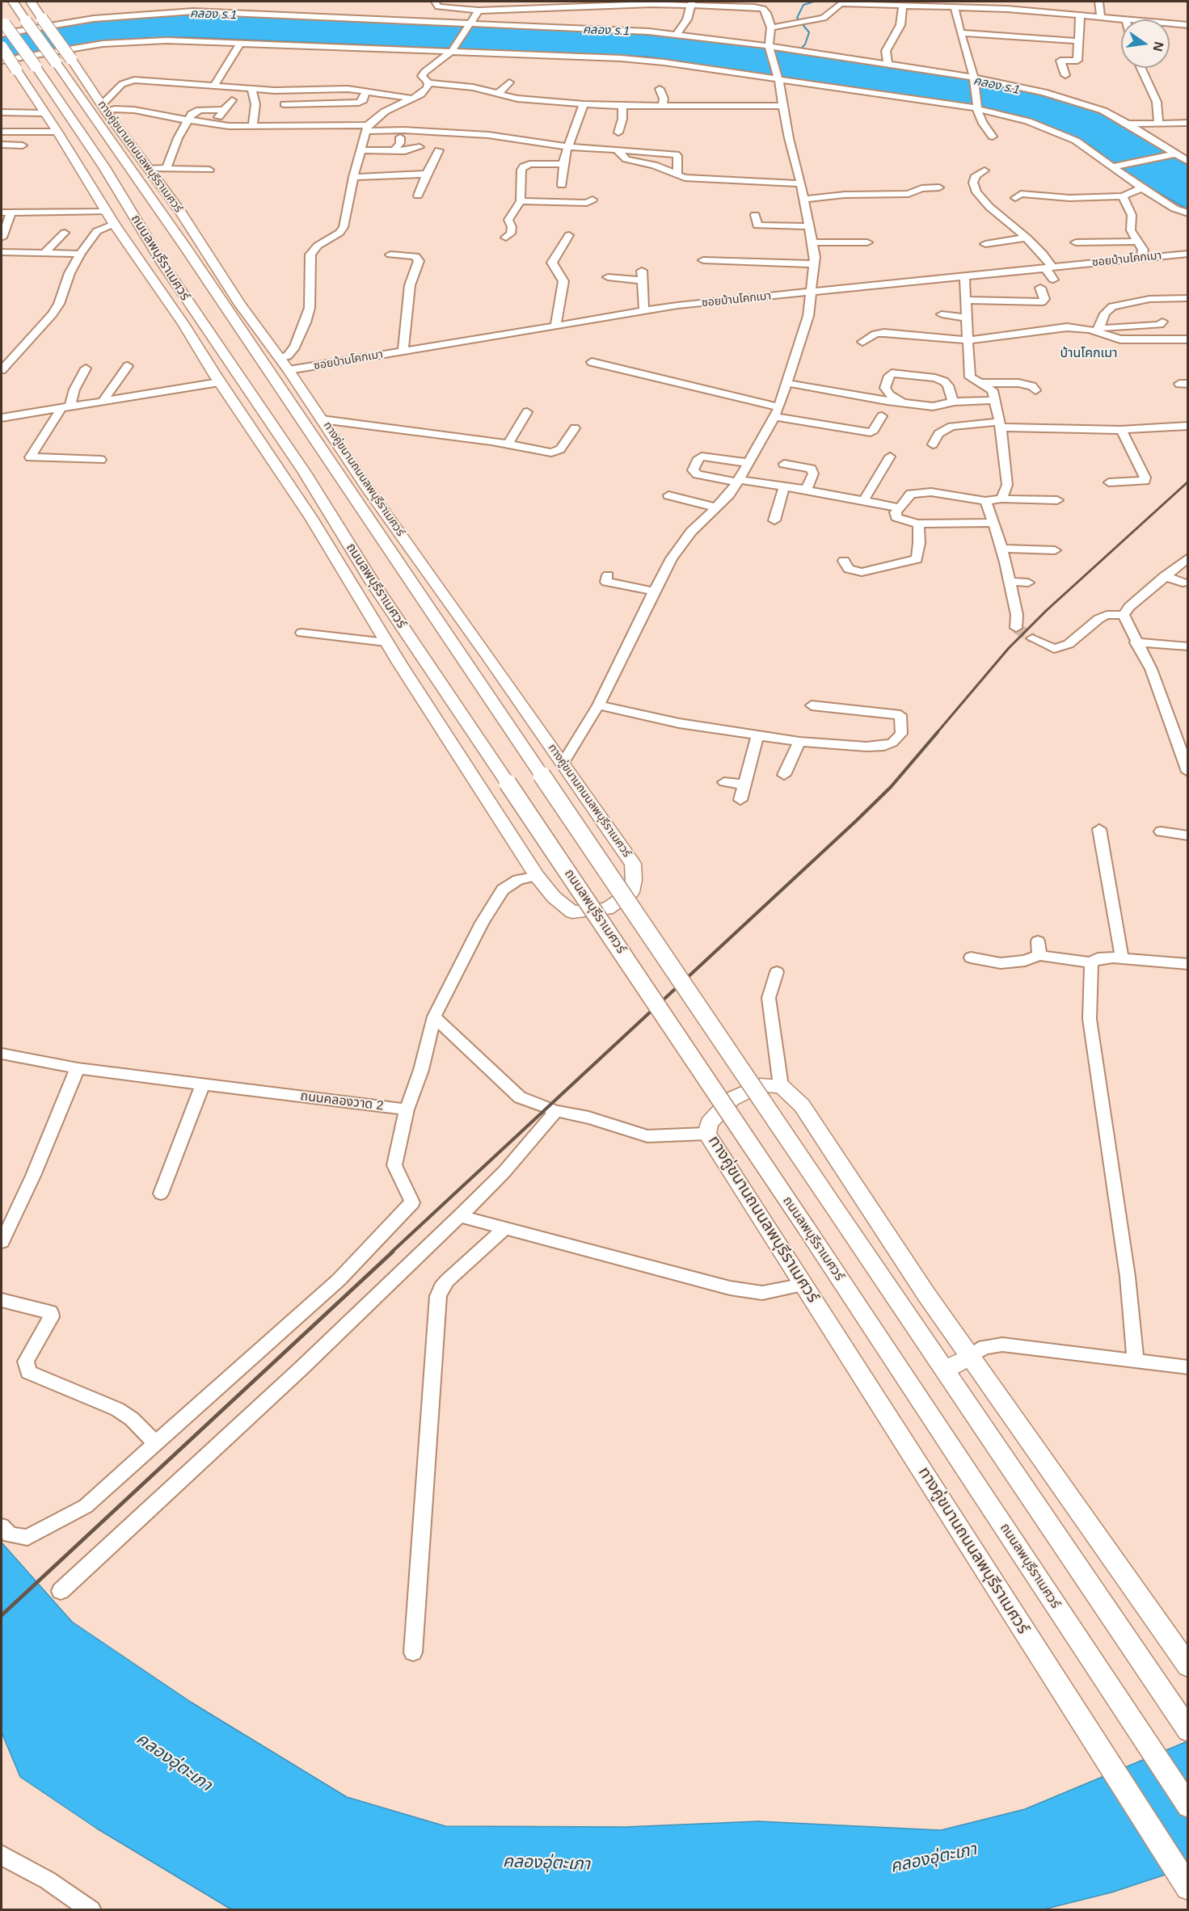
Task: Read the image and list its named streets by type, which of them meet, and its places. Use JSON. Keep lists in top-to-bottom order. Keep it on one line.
{"streets":{"main road":["ทางคู่ขนานถนนลพบุรีราเมศวร์","ถนนลพบุรีราเมศวร์"],"street":["ซอยบ้านโคกเมา","ถนนคลองวาด 2"]},"crossings":[["ทางคู่ขนานถนนลพบุรีราเมศวร์","ซอยบ้านโคกเมา"]],"districts":["บ้านโคกเมา"],"water":["คลอง ร.1","คลองอุ่ตะเภา"],"north":"right"}
